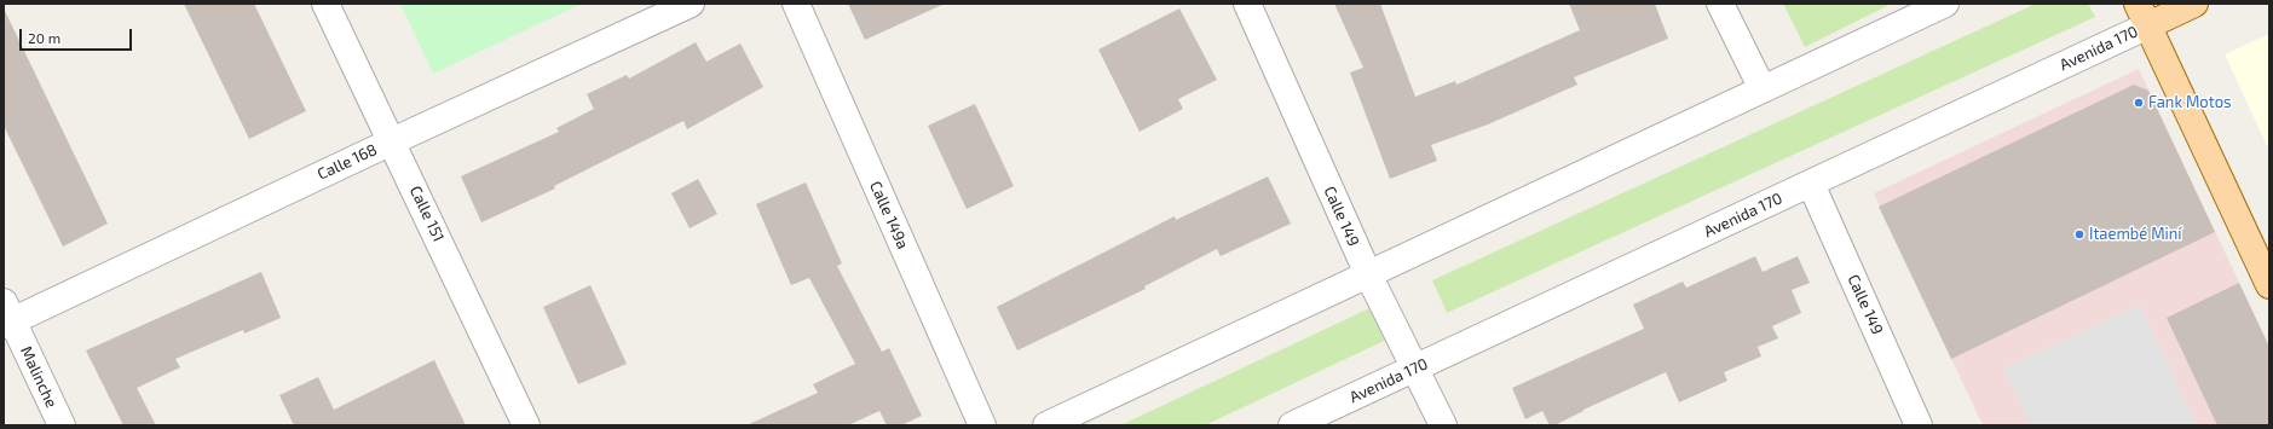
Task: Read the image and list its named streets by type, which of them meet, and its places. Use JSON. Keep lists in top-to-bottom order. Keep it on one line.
{"streets":{"main road":["Avenida 170"],"street":["Calle 168","Calle 151","Calle 149a","Calle 149","Malinche"]},"crossings":[["Avenida 170","Calle 149"],["Calle 168","Calle 151"],["Calle 168","Malinche"]],"places":["Fank Motos","Itaembé Miní"],"scale_bar":"20 m"}
